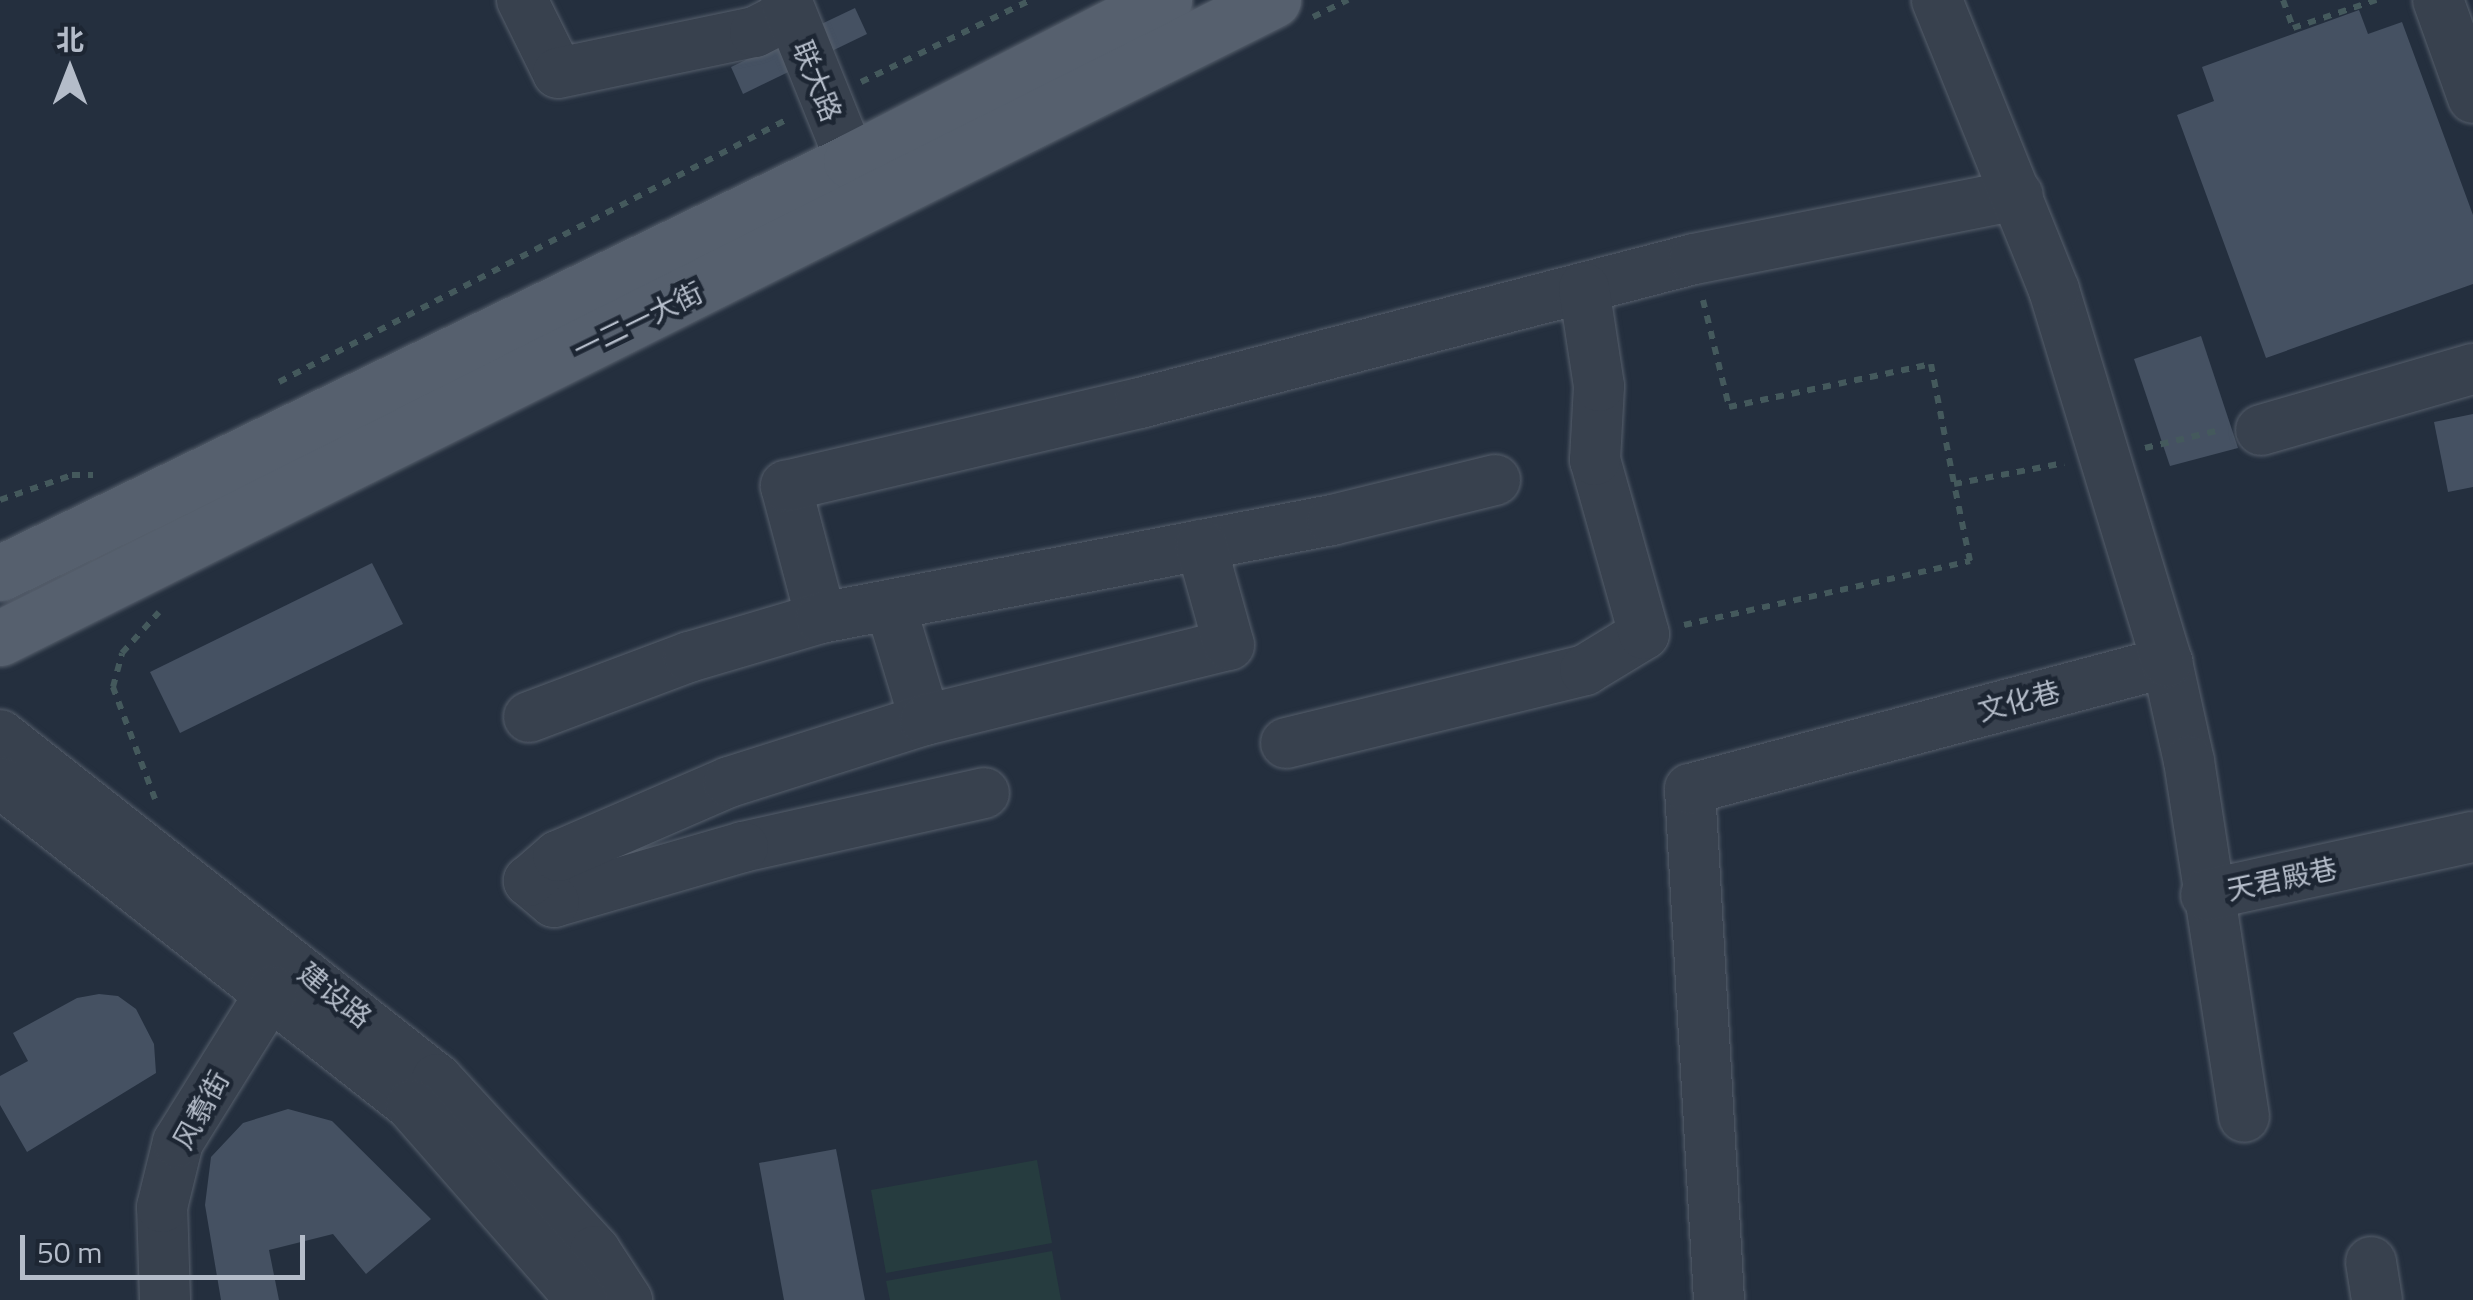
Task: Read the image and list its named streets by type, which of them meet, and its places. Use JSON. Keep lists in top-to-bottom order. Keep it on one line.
{"streets":{"main road":["一二一大街"],"street":["联大路","文化巷","天君殿巷","建设路","风翥街"]},"crossings":[["联大路","一二一大街"],["文化巷","天君殿巷"],["建设路","风翥街"]],"scale_bar":"50 m","north":"top"}
